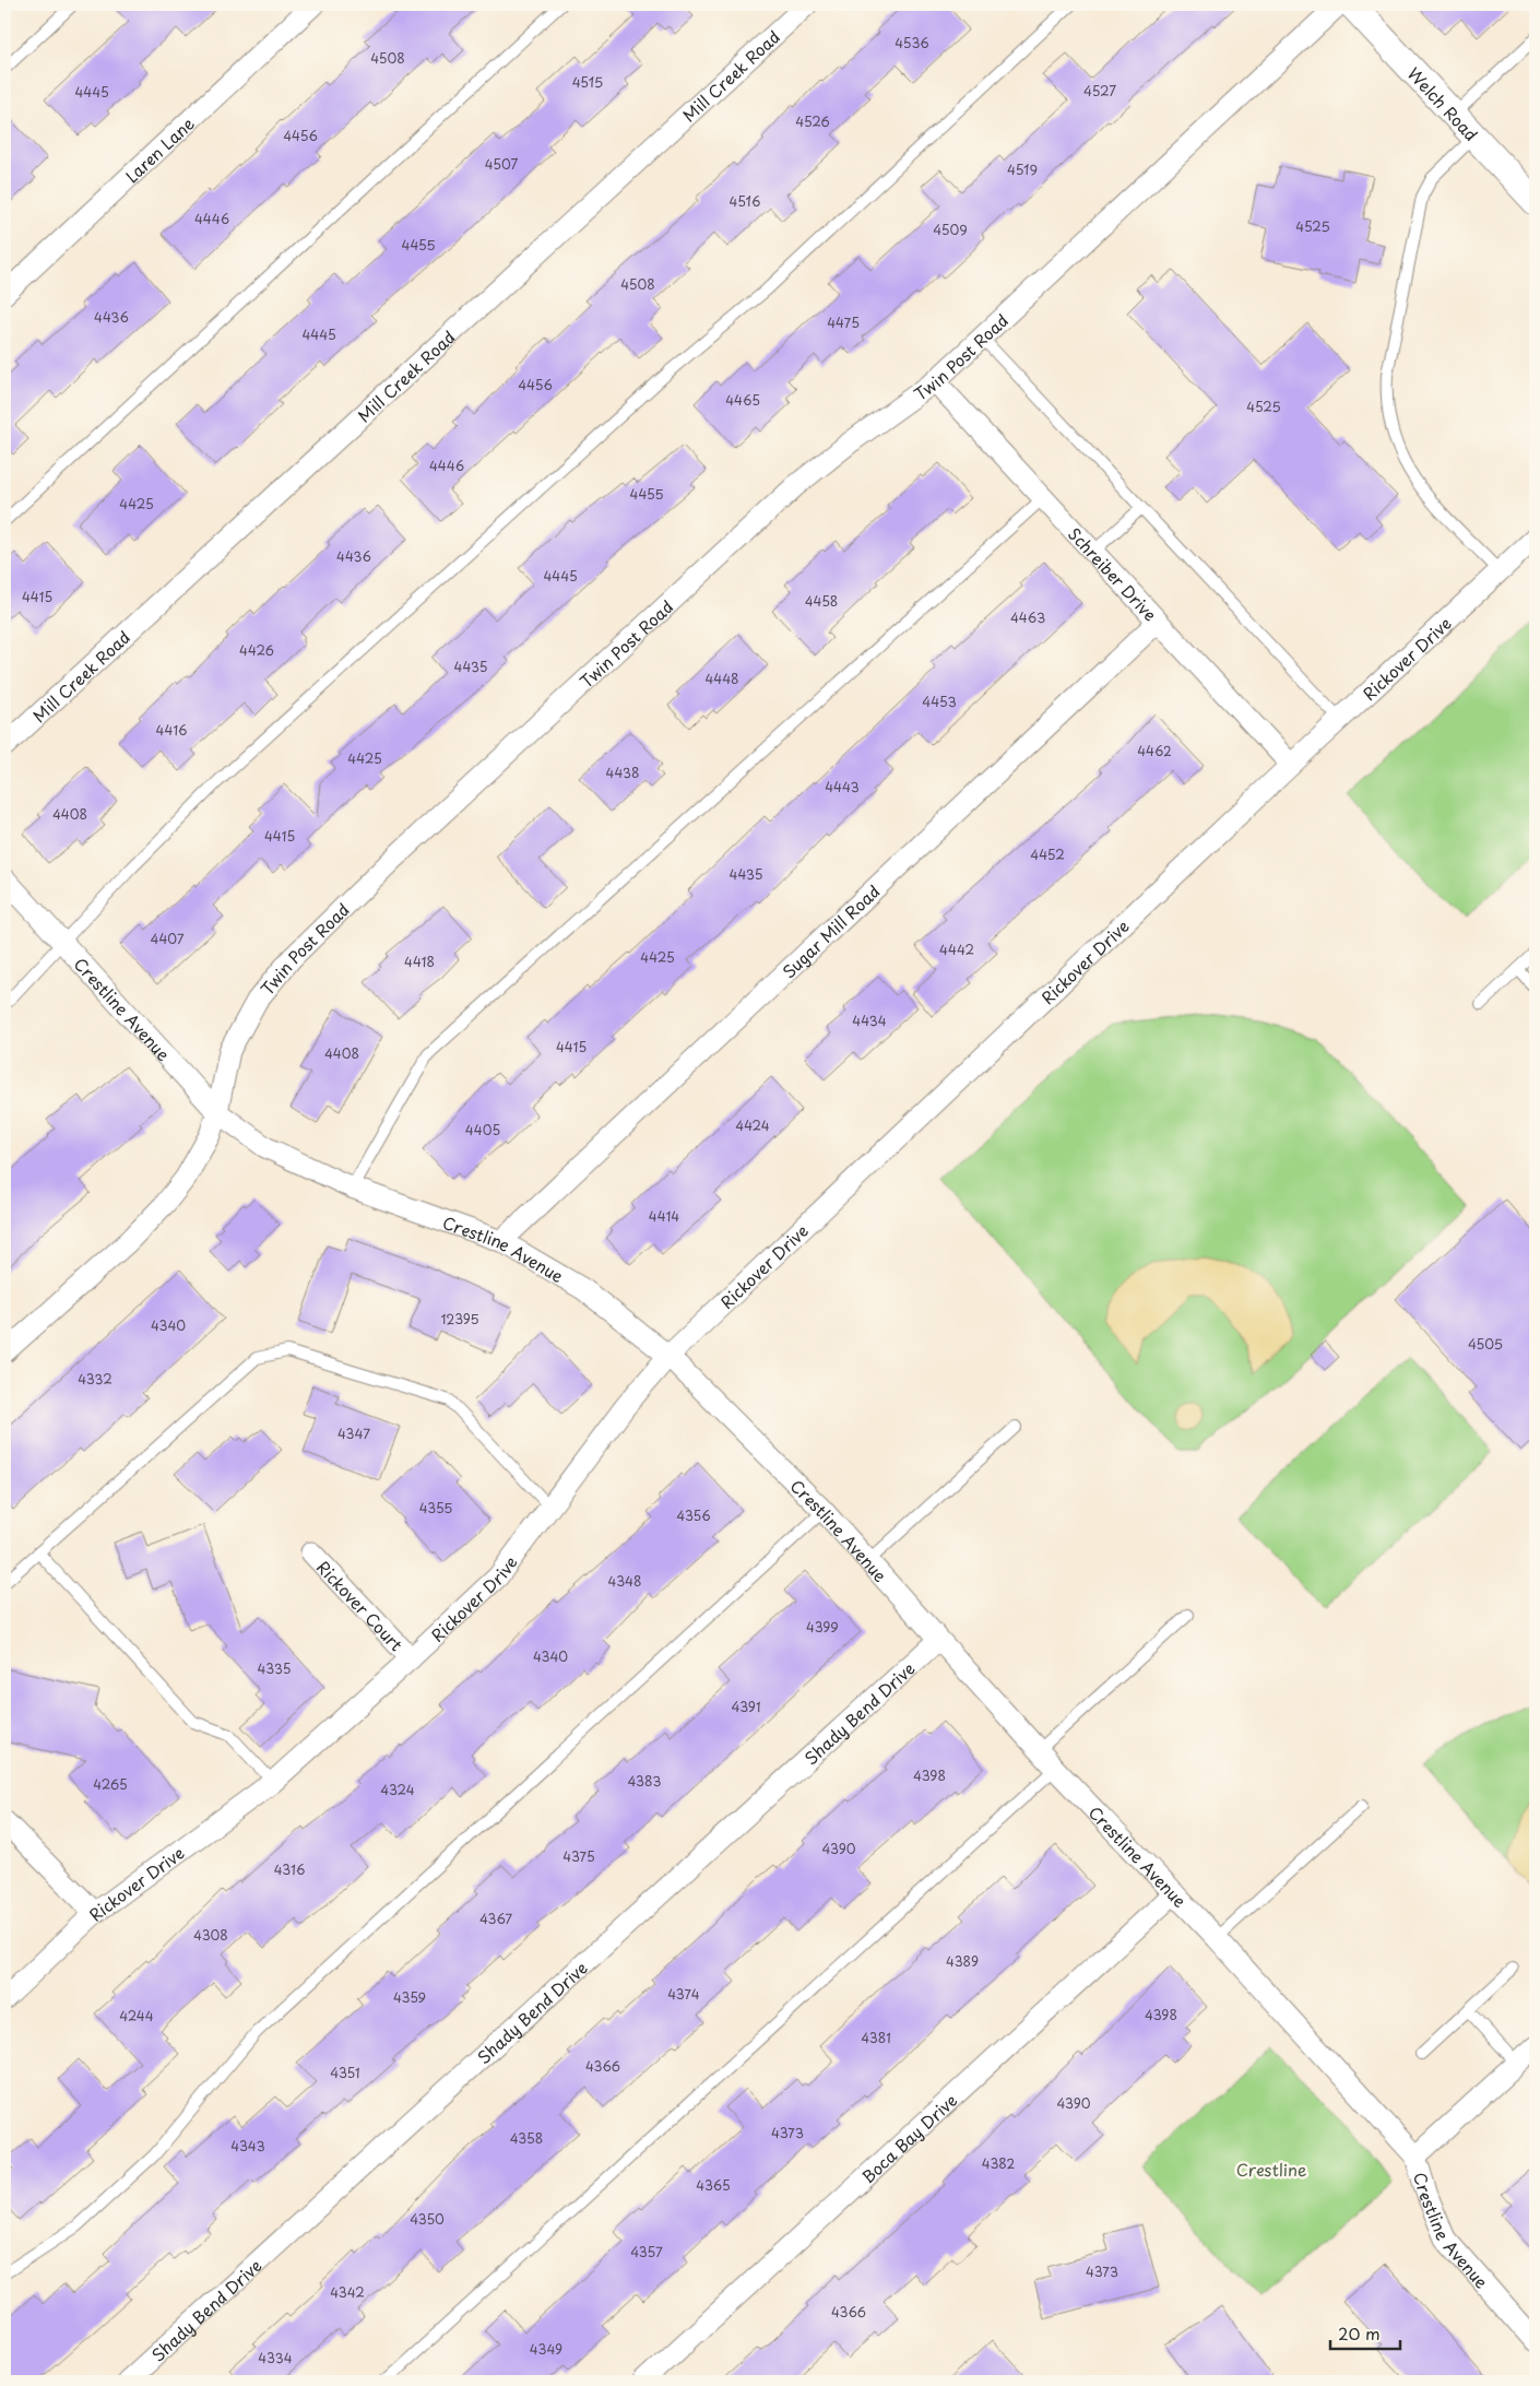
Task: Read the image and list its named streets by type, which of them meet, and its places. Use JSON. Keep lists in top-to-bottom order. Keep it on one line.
{"streets":{"street":["Mill Creek Road","Welch Road","Laren Lane","Twin Post Road","Schreiber Drive","Rickover Drive","Sugar Mill Road","Crestline Avenue","Rickover Court","Shady Bend Drive","Boca Bay Drive"]},"crossings":[["Twin Post Road","Schreiber Drive"],["Twin Post Road","Crestline Avenue"],["Schreiber Drive","Rickover Drive"],["Schreiber Drive","Sugar Mill Road"],["Rickover Drive","Crestline Avenue"],["Rickover Drive","Rickover Court"],["Sugar Mill Road","Crestline Avenue"],["Crestline Avenue","Shady Bend Drive"],["Crestline Avenue","Boca Bay Drive"]],"parks":["Crestline"],"house_numbers":["4536","4508","4515","4527","4445","4526","4456","4507","4519","4516","4446","4525","4509","4455","4508","4436","4475","4445","4456","4465","4525","4446","4455","4425","4436","4445","4415","4458","4463","4426","4435","4448","4453","4416","4462","4425","4438","4443","4408","4415","4452","4435","4407","4442","4425","4418","4434","4415","4408","4424","4405","4414","12395","4340","4505","4332","4347","4355","4356","4348","4399","4340","4335","4391","4398","4383","4265","4324","4390","4375","4316","4367","4308","4389","4374","4359","4398","4244","4381","4366","4351","4390","4373","4358","4343","4382","4365","4350","4357","4373","4342","4366","4349","4334"],"scale_bar":"20 m"}
